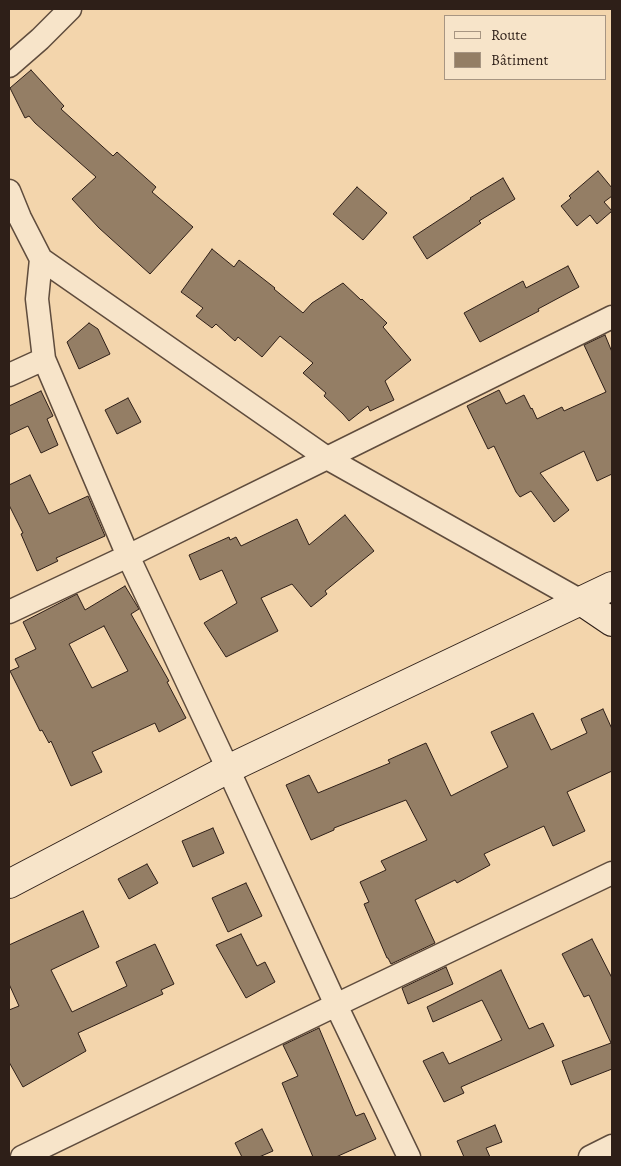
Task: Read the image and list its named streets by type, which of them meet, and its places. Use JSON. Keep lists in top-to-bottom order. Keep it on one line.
{"legend":["Route","Bâtiment"]}
